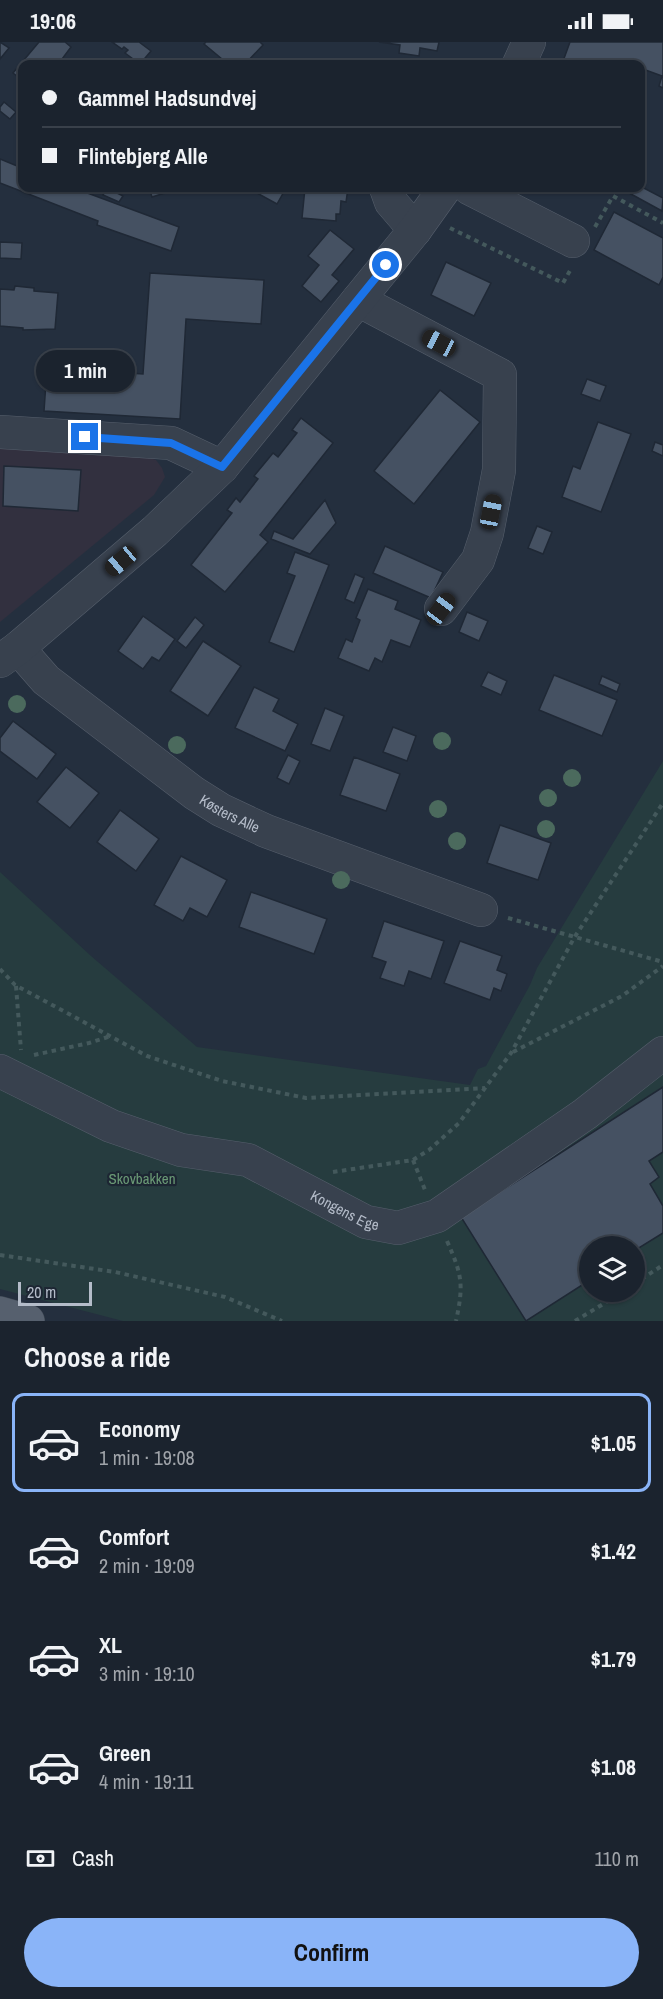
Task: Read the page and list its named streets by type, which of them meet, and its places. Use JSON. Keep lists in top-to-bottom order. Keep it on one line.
{"streets":{"street":["Køsters Alle","Kongens Ege"]},"parks":["Skovbakken"],"scale_bar":"20 m","page":{"status":"19:06","banner":["Gammel Hadsundvej","Flintebjerg Alle"],"bubble":"1 min","scale":"20 m","heading":"Choose a ride","list":[{"name":"Economy","note":"1 min · 19:08","value":"$1.05"},{"name":"Comfort","note":"2 min · 19:09","value":"$1.42"},{"name":"XL","note":"3 min · 19:10","value":"$1.79"},{"name":"Green","note":"4 min · 19:11","value":"$1.08"}],"pay":["Cash","110 m"],"buttons":"Confirm"}}
